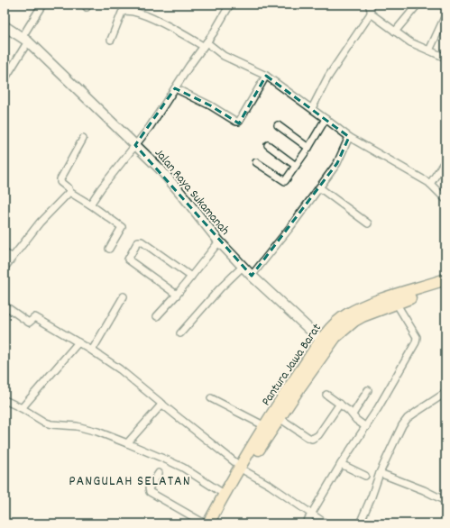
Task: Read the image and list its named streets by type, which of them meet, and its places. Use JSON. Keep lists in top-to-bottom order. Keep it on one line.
{"streets":{"highway":["Pantura Jawa Barat"],"street":["Jalan Raya Sukamanah"]},"crossings":[["Jalan Raya Sukamanah","Pantura Jawa Barat"]],"districts":["PANGULAH SELATAN"]}
